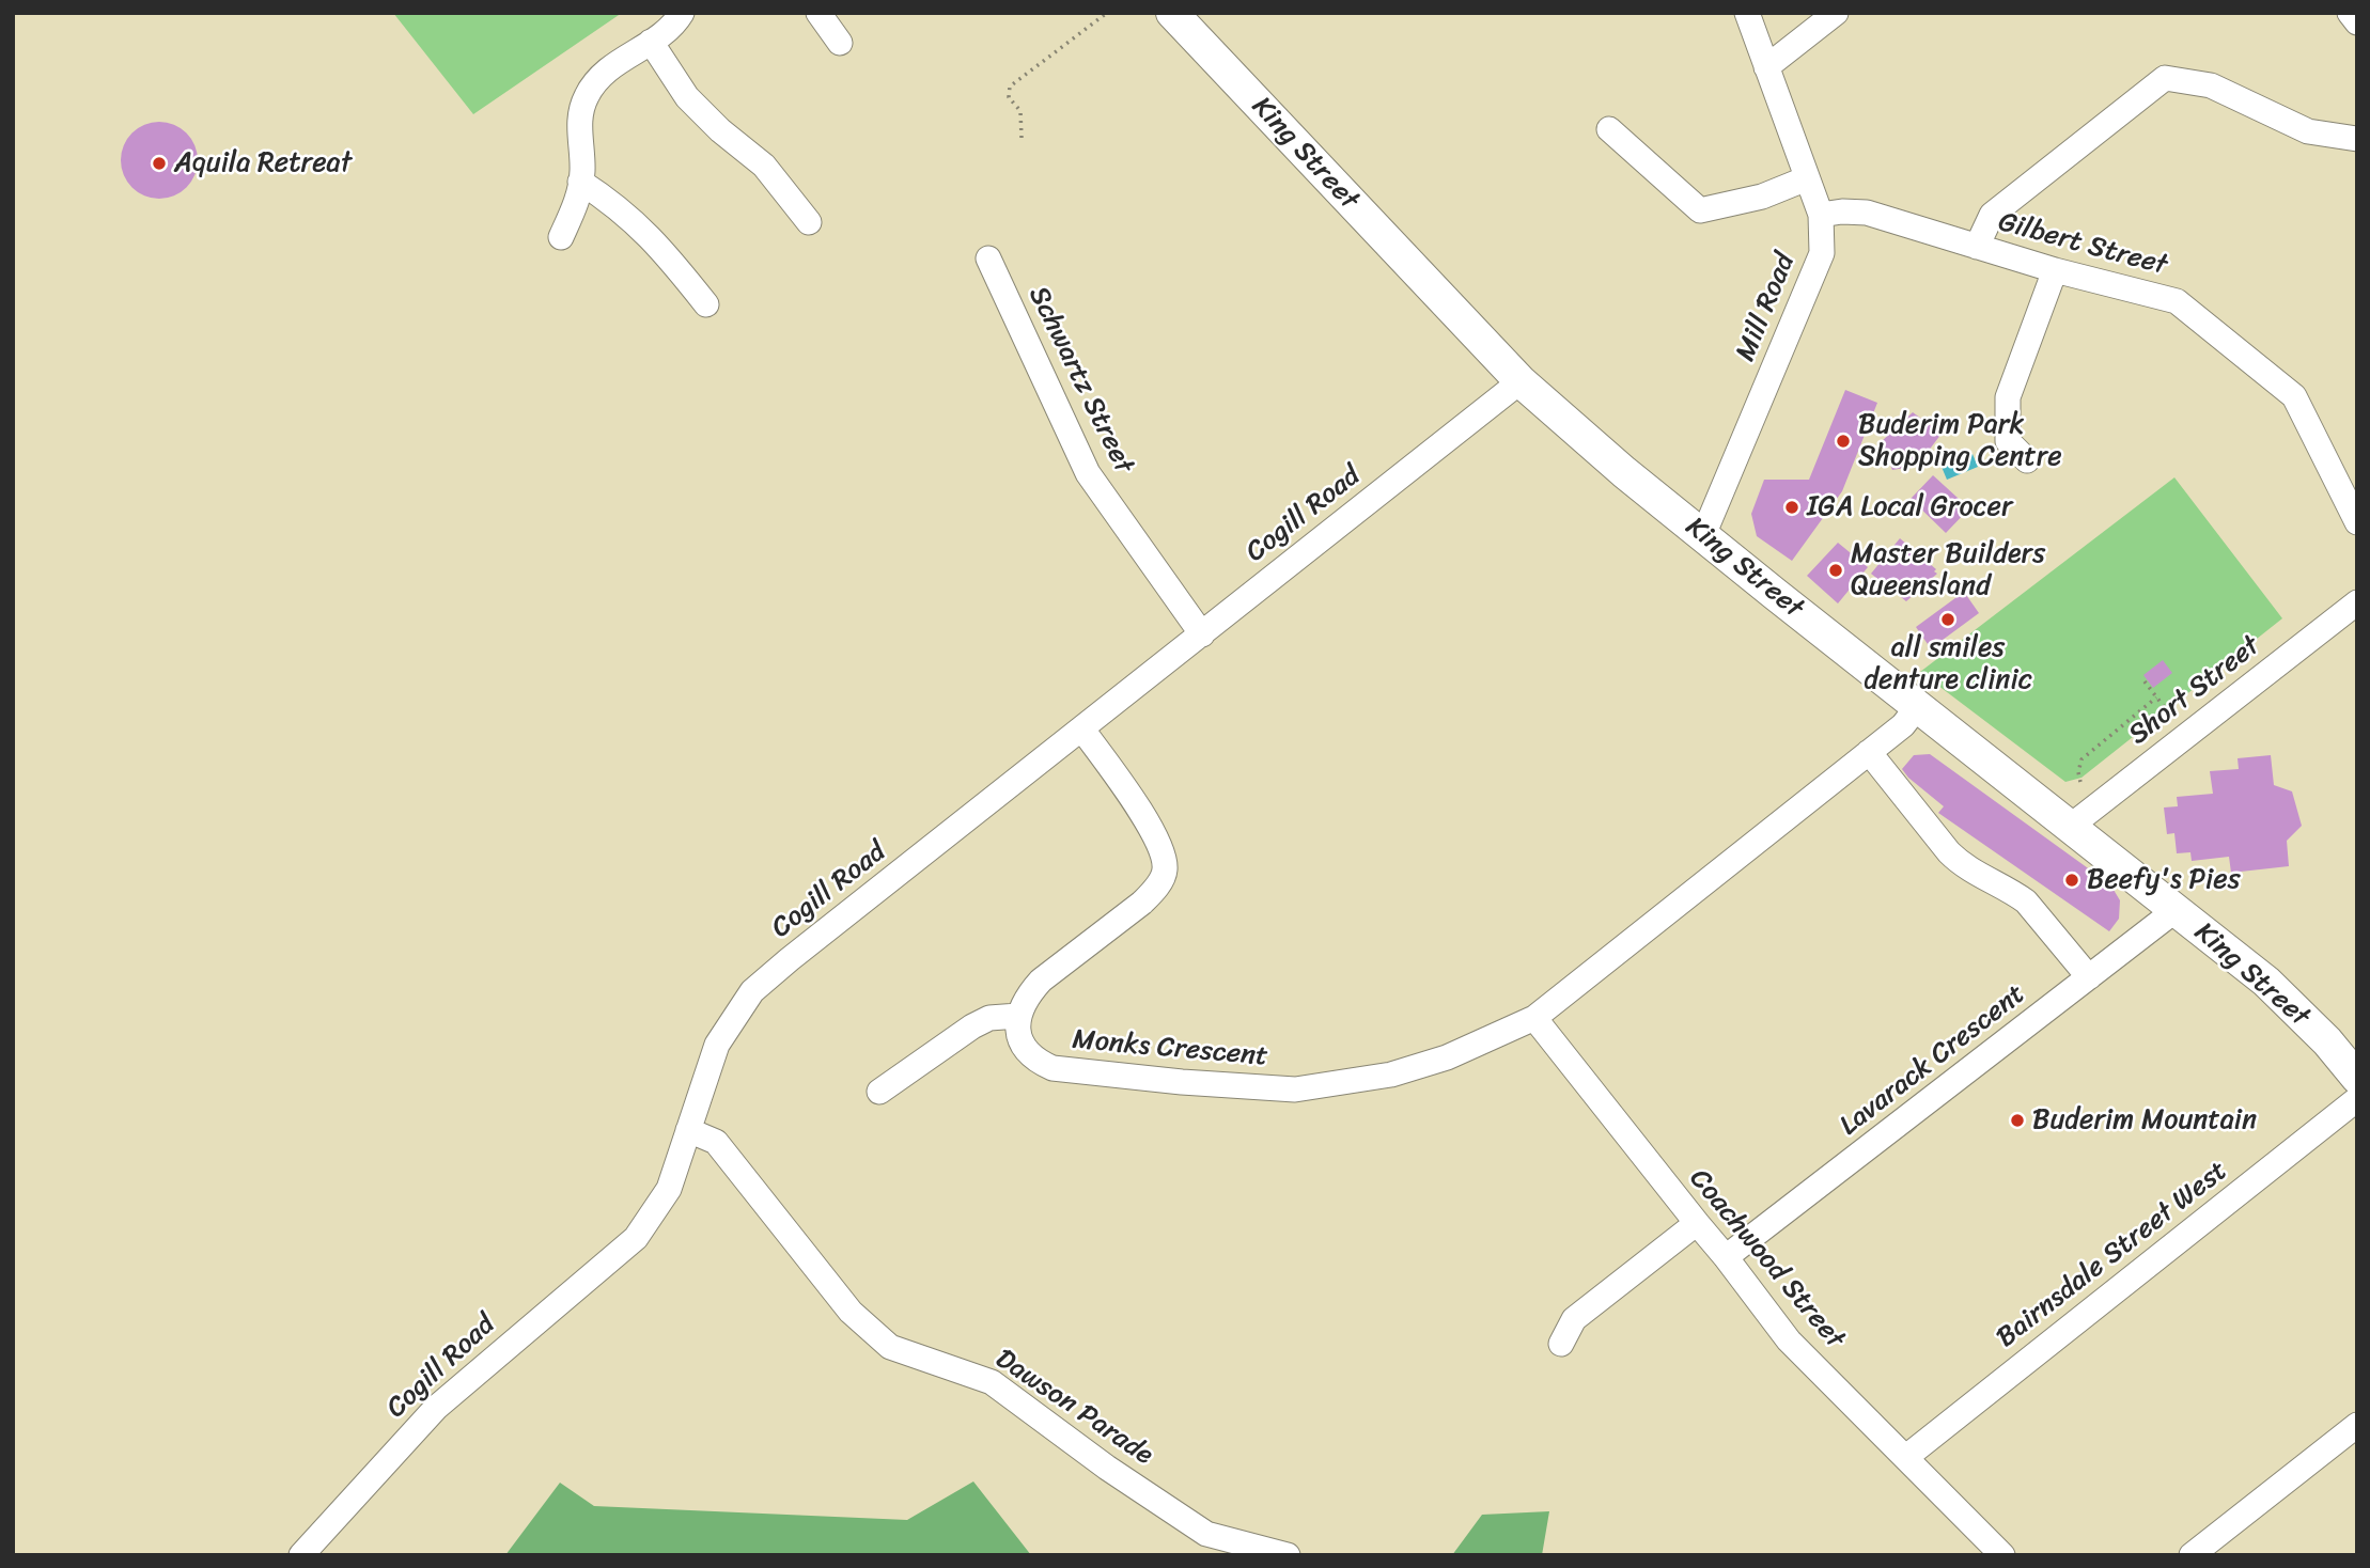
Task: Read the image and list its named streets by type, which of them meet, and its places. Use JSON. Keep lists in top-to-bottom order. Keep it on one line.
{"streets":{"main road":["King Street"],"street":["Gilbert Street","Mill Road","Schwartz Street","Cogill Road","Short Street","Monks Crescent","Lavarack Crescent","Bairnsdale Street West","Coachwood Street","Dawson Parade"]},"crossings":[["King Street","Mill Road"],["King Street","Cogill Road"],["King Street","Short Street"],["King Street","Lavarack Crescent"],["Gilbert Street","Mill Road"],["Schwartz Street","Cogill Road"],["Cogill Road","Dawson Parade"],["Monks Crescent","Coachwood Street"],["Lavarack Crescent","Coachwood Street"],["Bairnsdale Street West","Coachwood Street"]],"places":["Aquila Retreat","Buderim Park Shopping Centre","IGA Local Grocer","Master Builders Queensland","all smiles denture clinic","Beefy's Pies","Buderim Mountain"]}
